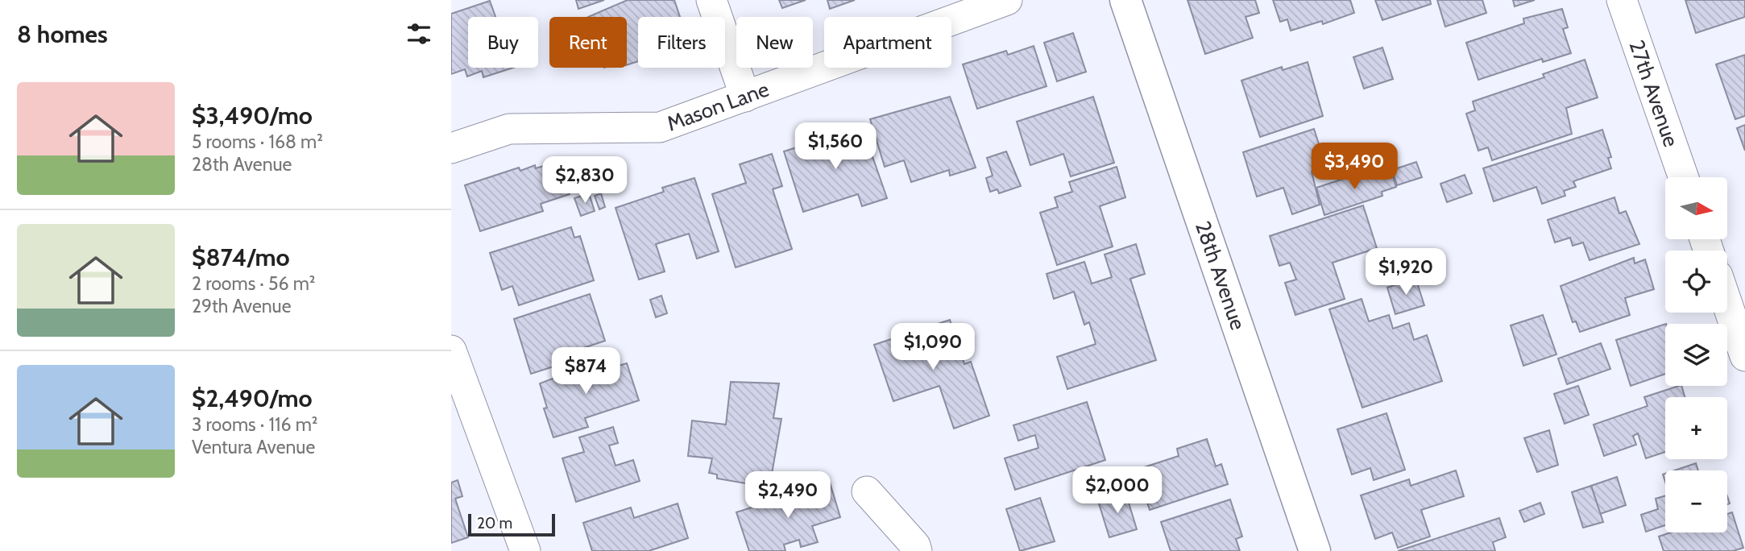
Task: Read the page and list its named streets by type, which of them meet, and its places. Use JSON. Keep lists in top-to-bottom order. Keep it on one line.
{"streets":{"street":["27th Avenue","Mason Lane","28th Avenue"]},"scale_bar":"20 m","north":"right","page":{"heading":"8 homes","chip":["Buy","Rent","Filters","New","Apartment"],"list":[{"name":"$3,490/mo","note":"5 rooms · 168 m² · 28th Avenue"},{"name":"$874/mo","note":"2 rooms · 56 m² · 29th Avenue"},{"name":"$2,490/mo","note":"3 rooms · 116 m² · Ventura Avenue"}],"price":["$1,560","$3,490","$2,830","$1,920","$1,090","$874","$2,000","$2,490"],"map_buttons":["+","−"],"scale":"20 m"}}
